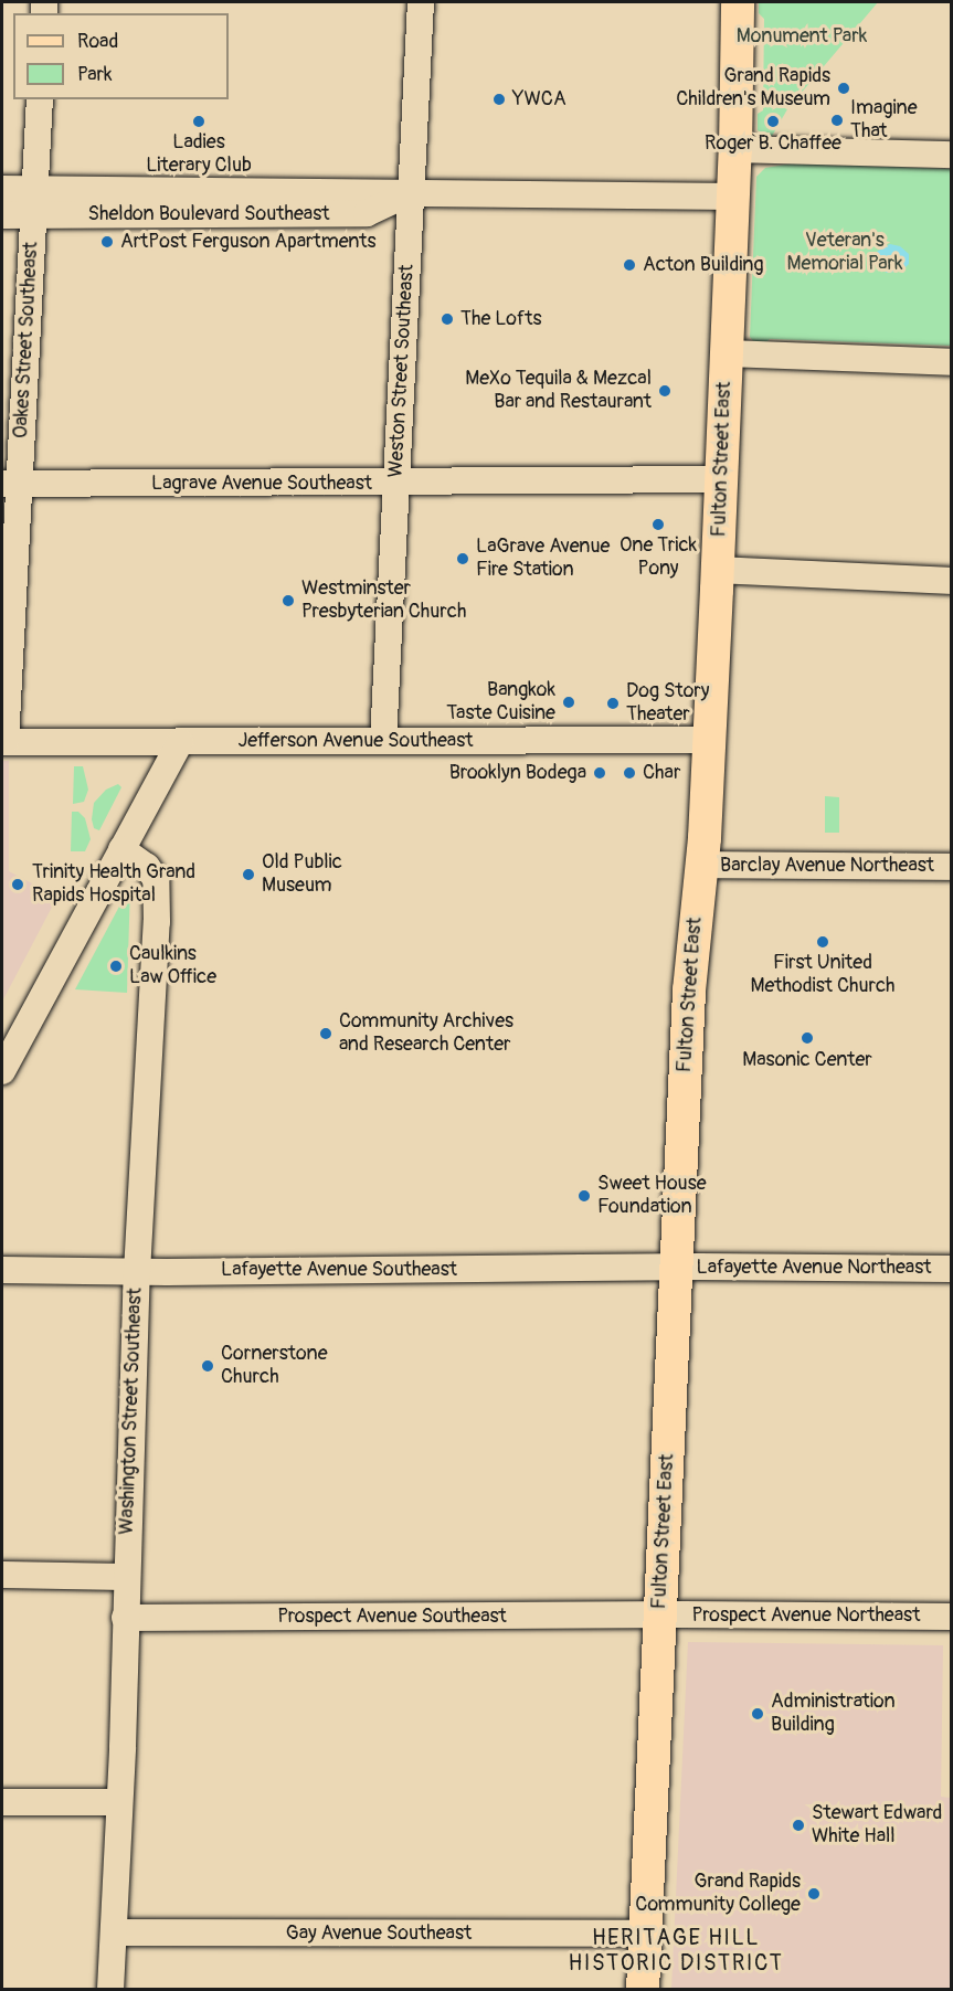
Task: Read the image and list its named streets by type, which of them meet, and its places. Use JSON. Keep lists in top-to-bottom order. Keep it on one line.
{"streets":{"main road":["Fulton Street East"],"street":["Sheldon Boulevard Southeast","Oakes Street Southeast","Weston Street Southeast","Lagrave Avenue Southeast","Jefferson Avenue Southeast","Barclay Avenue Northeast","Lafayette Avenue Northeast","Lafayette Avenue Southeast","Washington Street Southeast","Prospect Avenue Northeast","Prospect Avenue Southeast","Gay Avenue Southeast"]},"crossings":[["Sheldon Boulevard Southeast","Oakes Street Southeast"],["Sheldon Boulevard Southeast","Weston Street Southeast"],["Sheldon Boulevard Southeast","Fulton Street East"],["Oakes Street Southeast","Lagrave Avenue Southeast"],["Oakes Street Southeast","Jefferson Avenue Southeast"],["Weston Street Southeast","Lagrave Avenue Southeast"],["Weston Street Southeast","Jefferson Avenue Southeast"],["Fulton Street East","Lagrave Avenue Southeast"],["Fulton Street East","Jefferson Avenue Southeast"],["Fulton Street East","Barclay Avenue Northeast"],["Fulton Street East","Lafayette Avenue Northeast"],["Fulton Street East","Lafayette Avenue Southeast"],["Fulton Street East","Prospect Avenue Northeast"],["Fulton Street East","Prospect Avenue Southeast"],["Fulton Street East","Gay Avenue Southeast"],["Lafayette Avenue Northeast","Lafayette Avenue Southeast"],["Lafayette Avenue Southeast","Washington Street Southeast"],["Washington Street Southeast","Prospect Avenue Southeast"],["Washington Street Southeast","Gay Avenue Southeast"],["Prospect Avenue Northeast","Prospect Avenue Southeast"]],"districts":["HERITAGE HILL HISTORIC DISTRICT"],"parks":["Monument Park","Veteran's Memorial Park"],"places":["Grand Rapids Children's Museum","YWCA","Imagine That","Ladies Literary Club","Roger B. Chaffee","ArtPost Ferguson Apartments","Acton Building","The Lofts","MeXo Tequila & Mezcal Bar and Restaurant","One Trick Pony","LaGrave Avenue Fire Station","Westminster Presbyterian Church","Bangkok Taste Cuisine","Dog Story Theater","Brooklyn Bodega","Char","Old Public Museum","Trinity Health Grand Rapids Hospital","First United Methodist Church","Caulkins Law Office","Community Archives and Research Center","Masonic Center","Sweet House Foundation","Cornerstone Church","Administration Building","Stewart Edward White Hall","Grand Rapids Community College"],"legend":["Road","Park"]}
